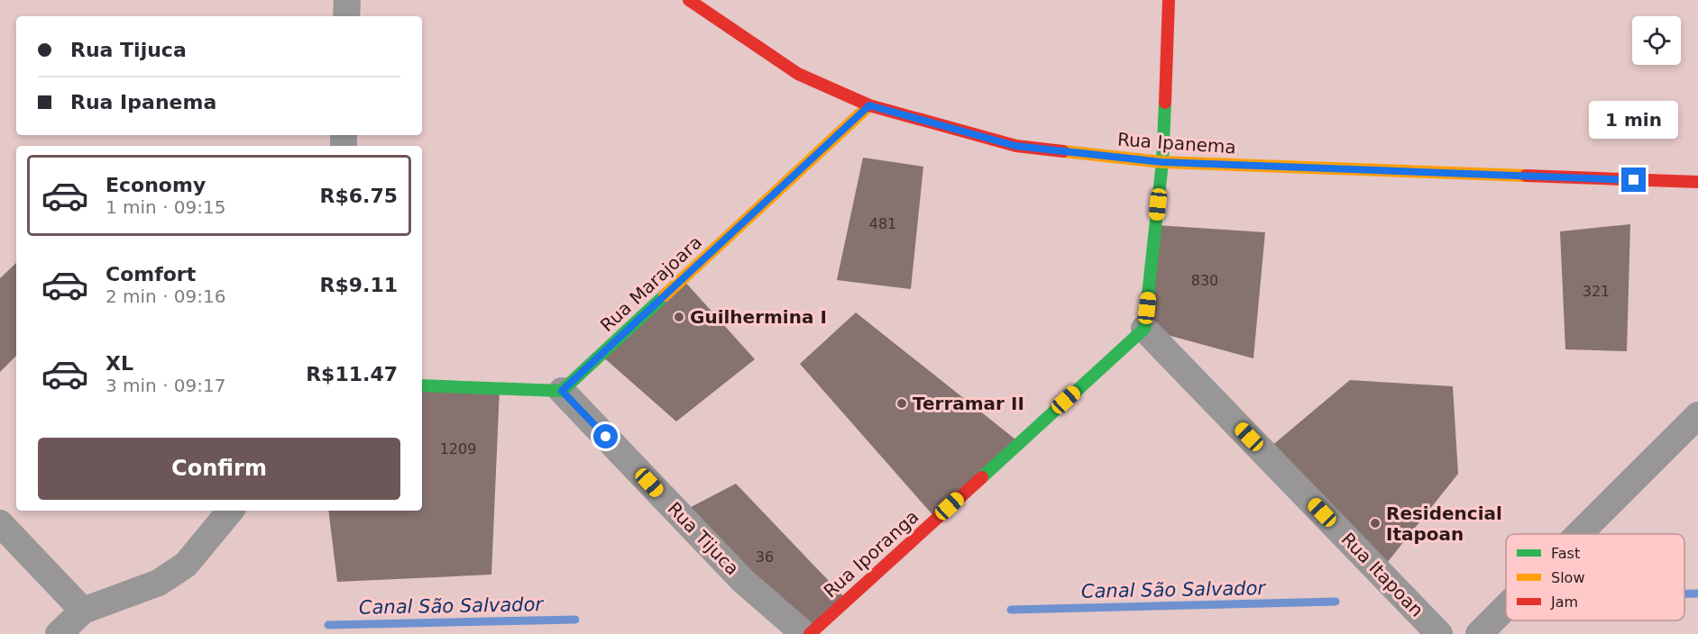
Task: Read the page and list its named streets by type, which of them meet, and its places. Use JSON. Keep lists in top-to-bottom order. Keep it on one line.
{"streets":{"street":["Rua Ipanema","Rua Marajoara","Rua Tijuca","Rua Iporanga","Rua Itapoan"]},"crossings":[["Rua Ipanema","Rua Marajoara"],["Rua Marajoara","Rua Tijuca"],["Rua Iporanga","Rua Itapoan"]],"water":["Canal São Salvador"],"places":["Guilhermina I","Terramar II","Residencial Itapoan"],"house_numbers":["481","830","321","1209","36"],"legend":["Fast","Slow","Jam"],"page":{"banner":["Rua Tijuca","Rua Ipanema"],"bubble":"1 min","list":[{"name":"Economy","note":"1 min · 09:15","value":"R$6.75"},{"name":"Comfort","note":"2 min · 09:16","value":"R$9.11"},{"name":"XL","note":"3 min · 09:17","value":"R$11.47"}],"buttons":"Confirm"}}
